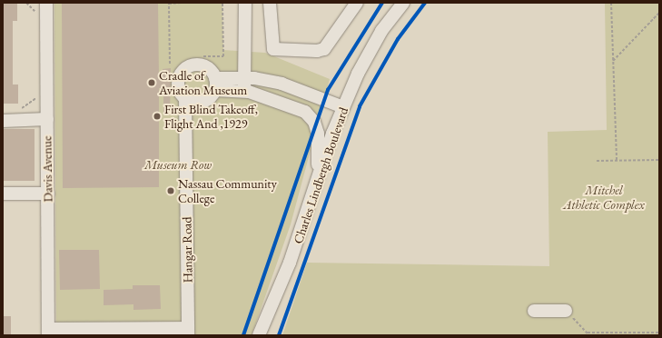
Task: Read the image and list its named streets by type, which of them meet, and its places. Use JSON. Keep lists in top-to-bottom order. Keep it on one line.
{"streets":{"street":["Davis Avenue","Charles Lindbergh Boulevard","Hangar Road"]},"parks":["Museum Row","Mitchel Athletic Complex"],"places":["Cradle of Aviation Museum","First Blind Takeoff, Flight And ,1929","Nassau Community College"]}
